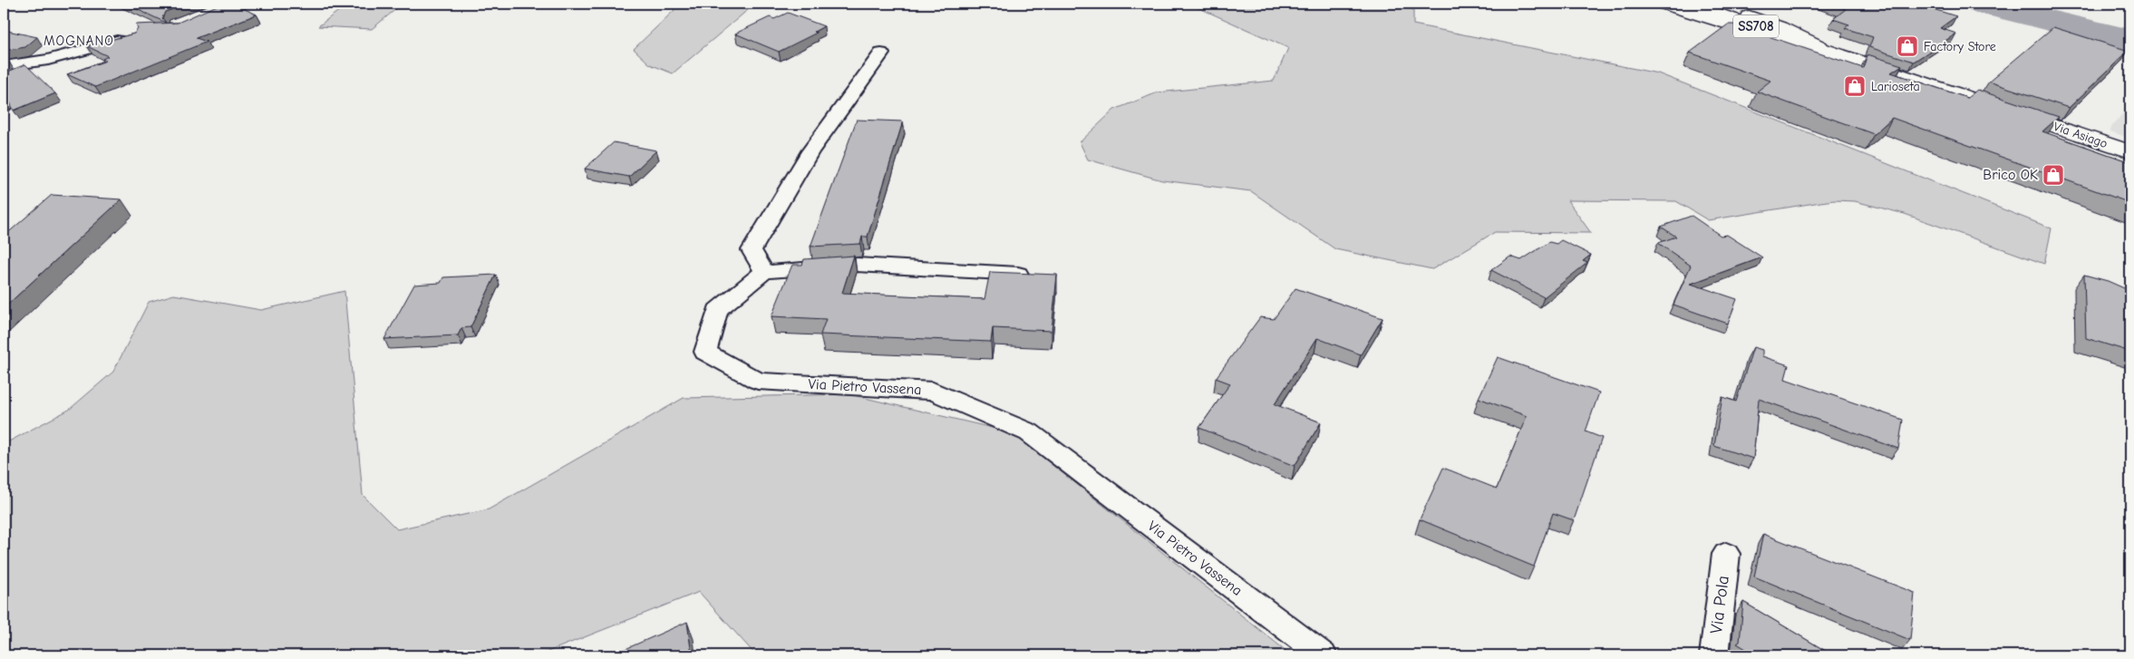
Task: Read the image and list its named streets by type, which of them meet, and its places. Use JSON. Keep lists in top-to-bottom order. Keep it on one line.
{"streets":{"main road":["SS708","Via Asiago"],"street":["Via Pietro Vassena","Via Pola"]},"crossings":[["SS708","Via Asiago"]],"districts":["MOGNANO"],"places":{"shop":["Factory Store","Larioseta","Brico OK"]}}
